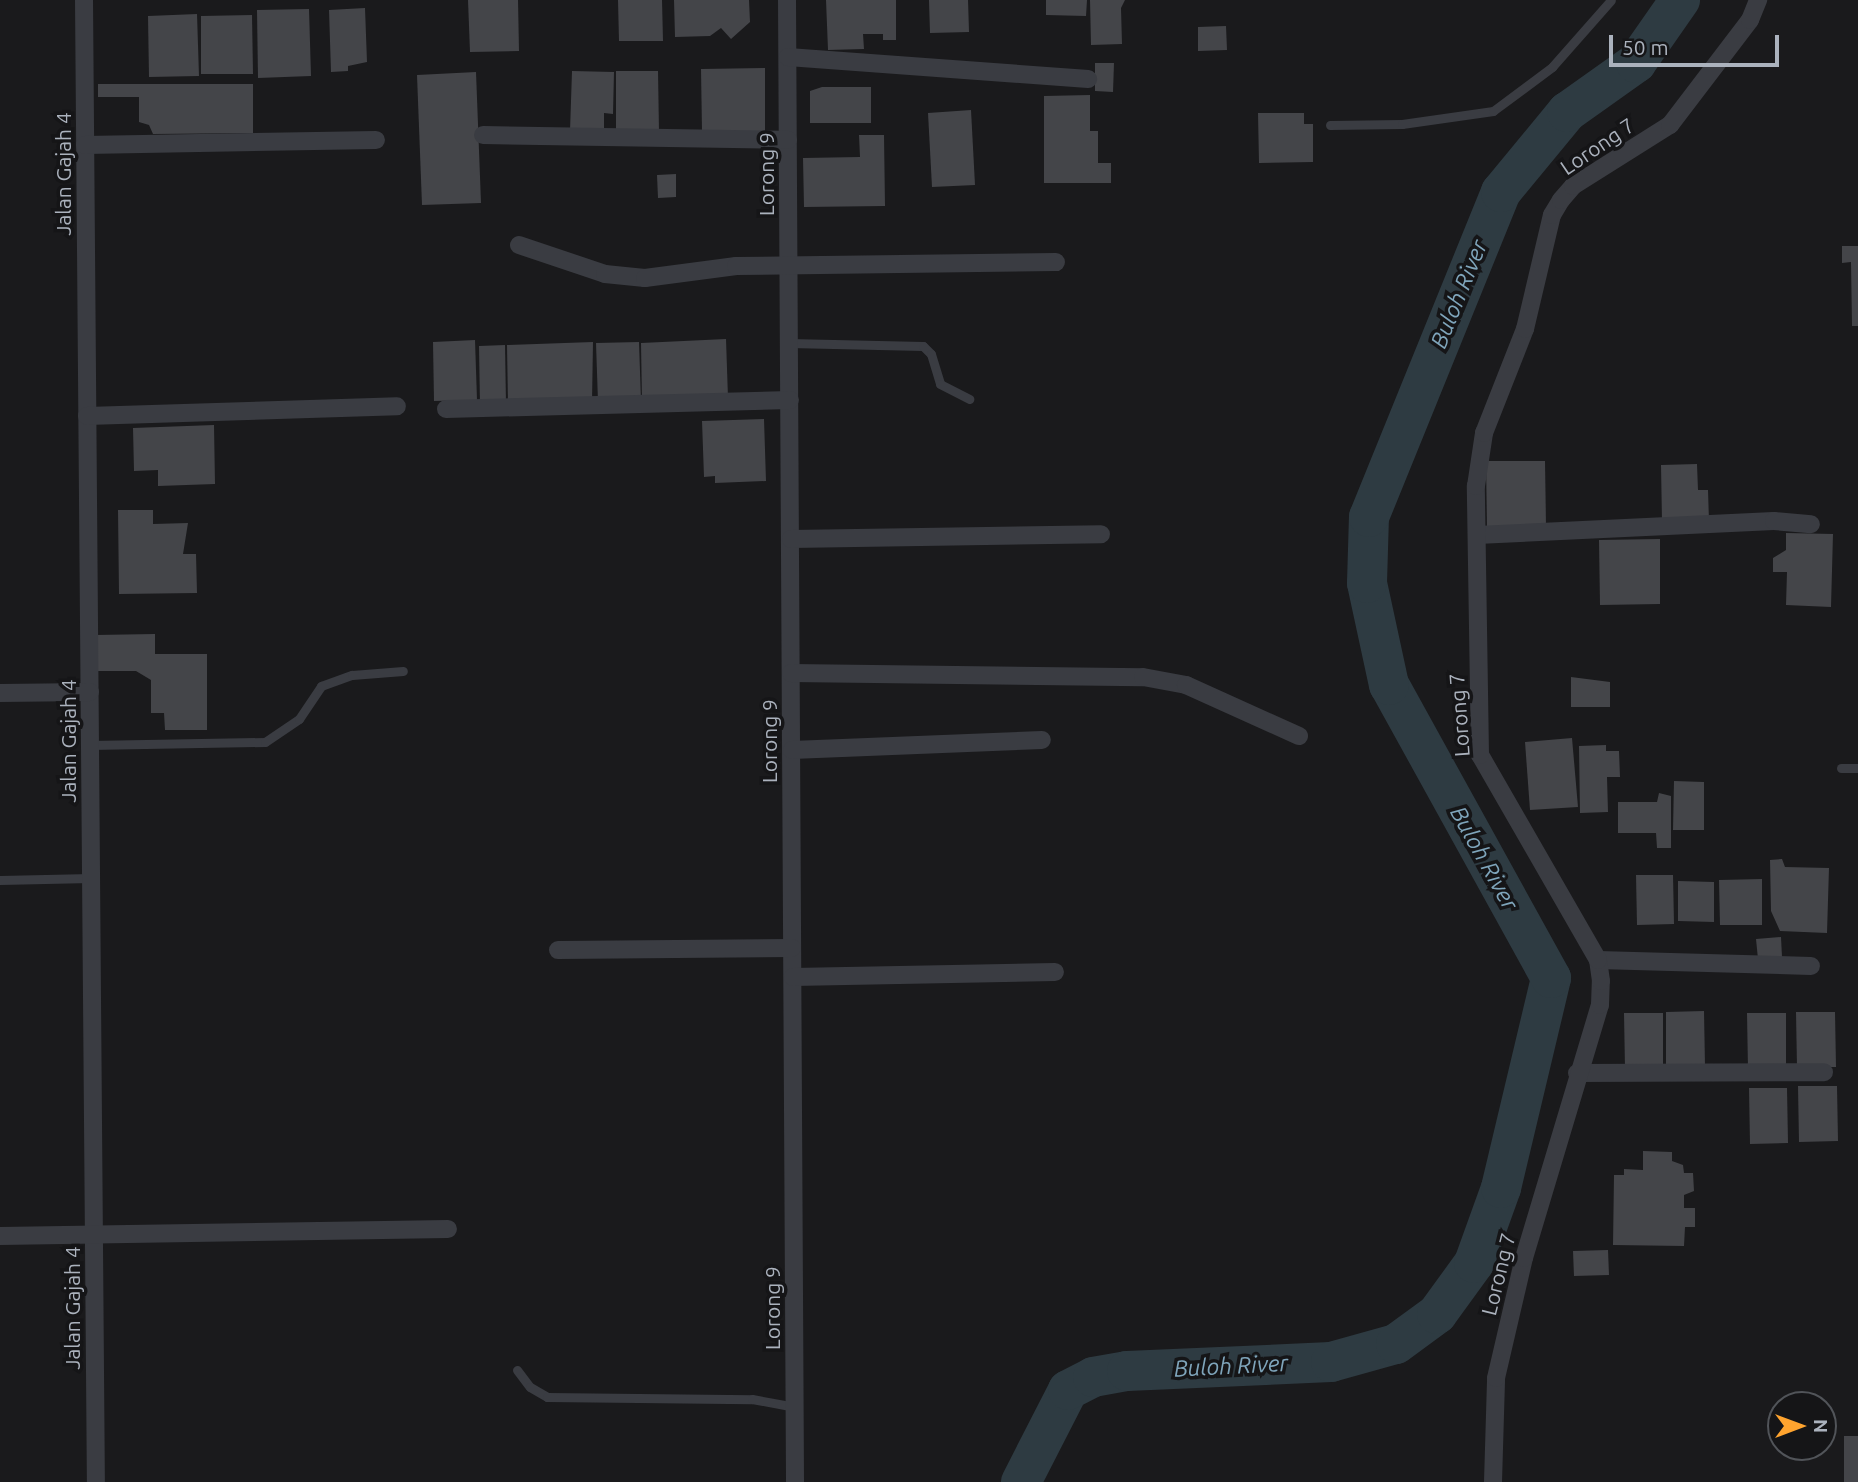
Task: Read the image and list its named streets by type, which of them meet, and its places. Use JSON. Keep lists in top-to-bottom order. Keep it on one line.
{"streets":{"street":["Lorong 7","Jalan Gajah 4","Lorong 9"]},"water":["Buloh River"],"scale_bar":"50 m","north":"right"}
